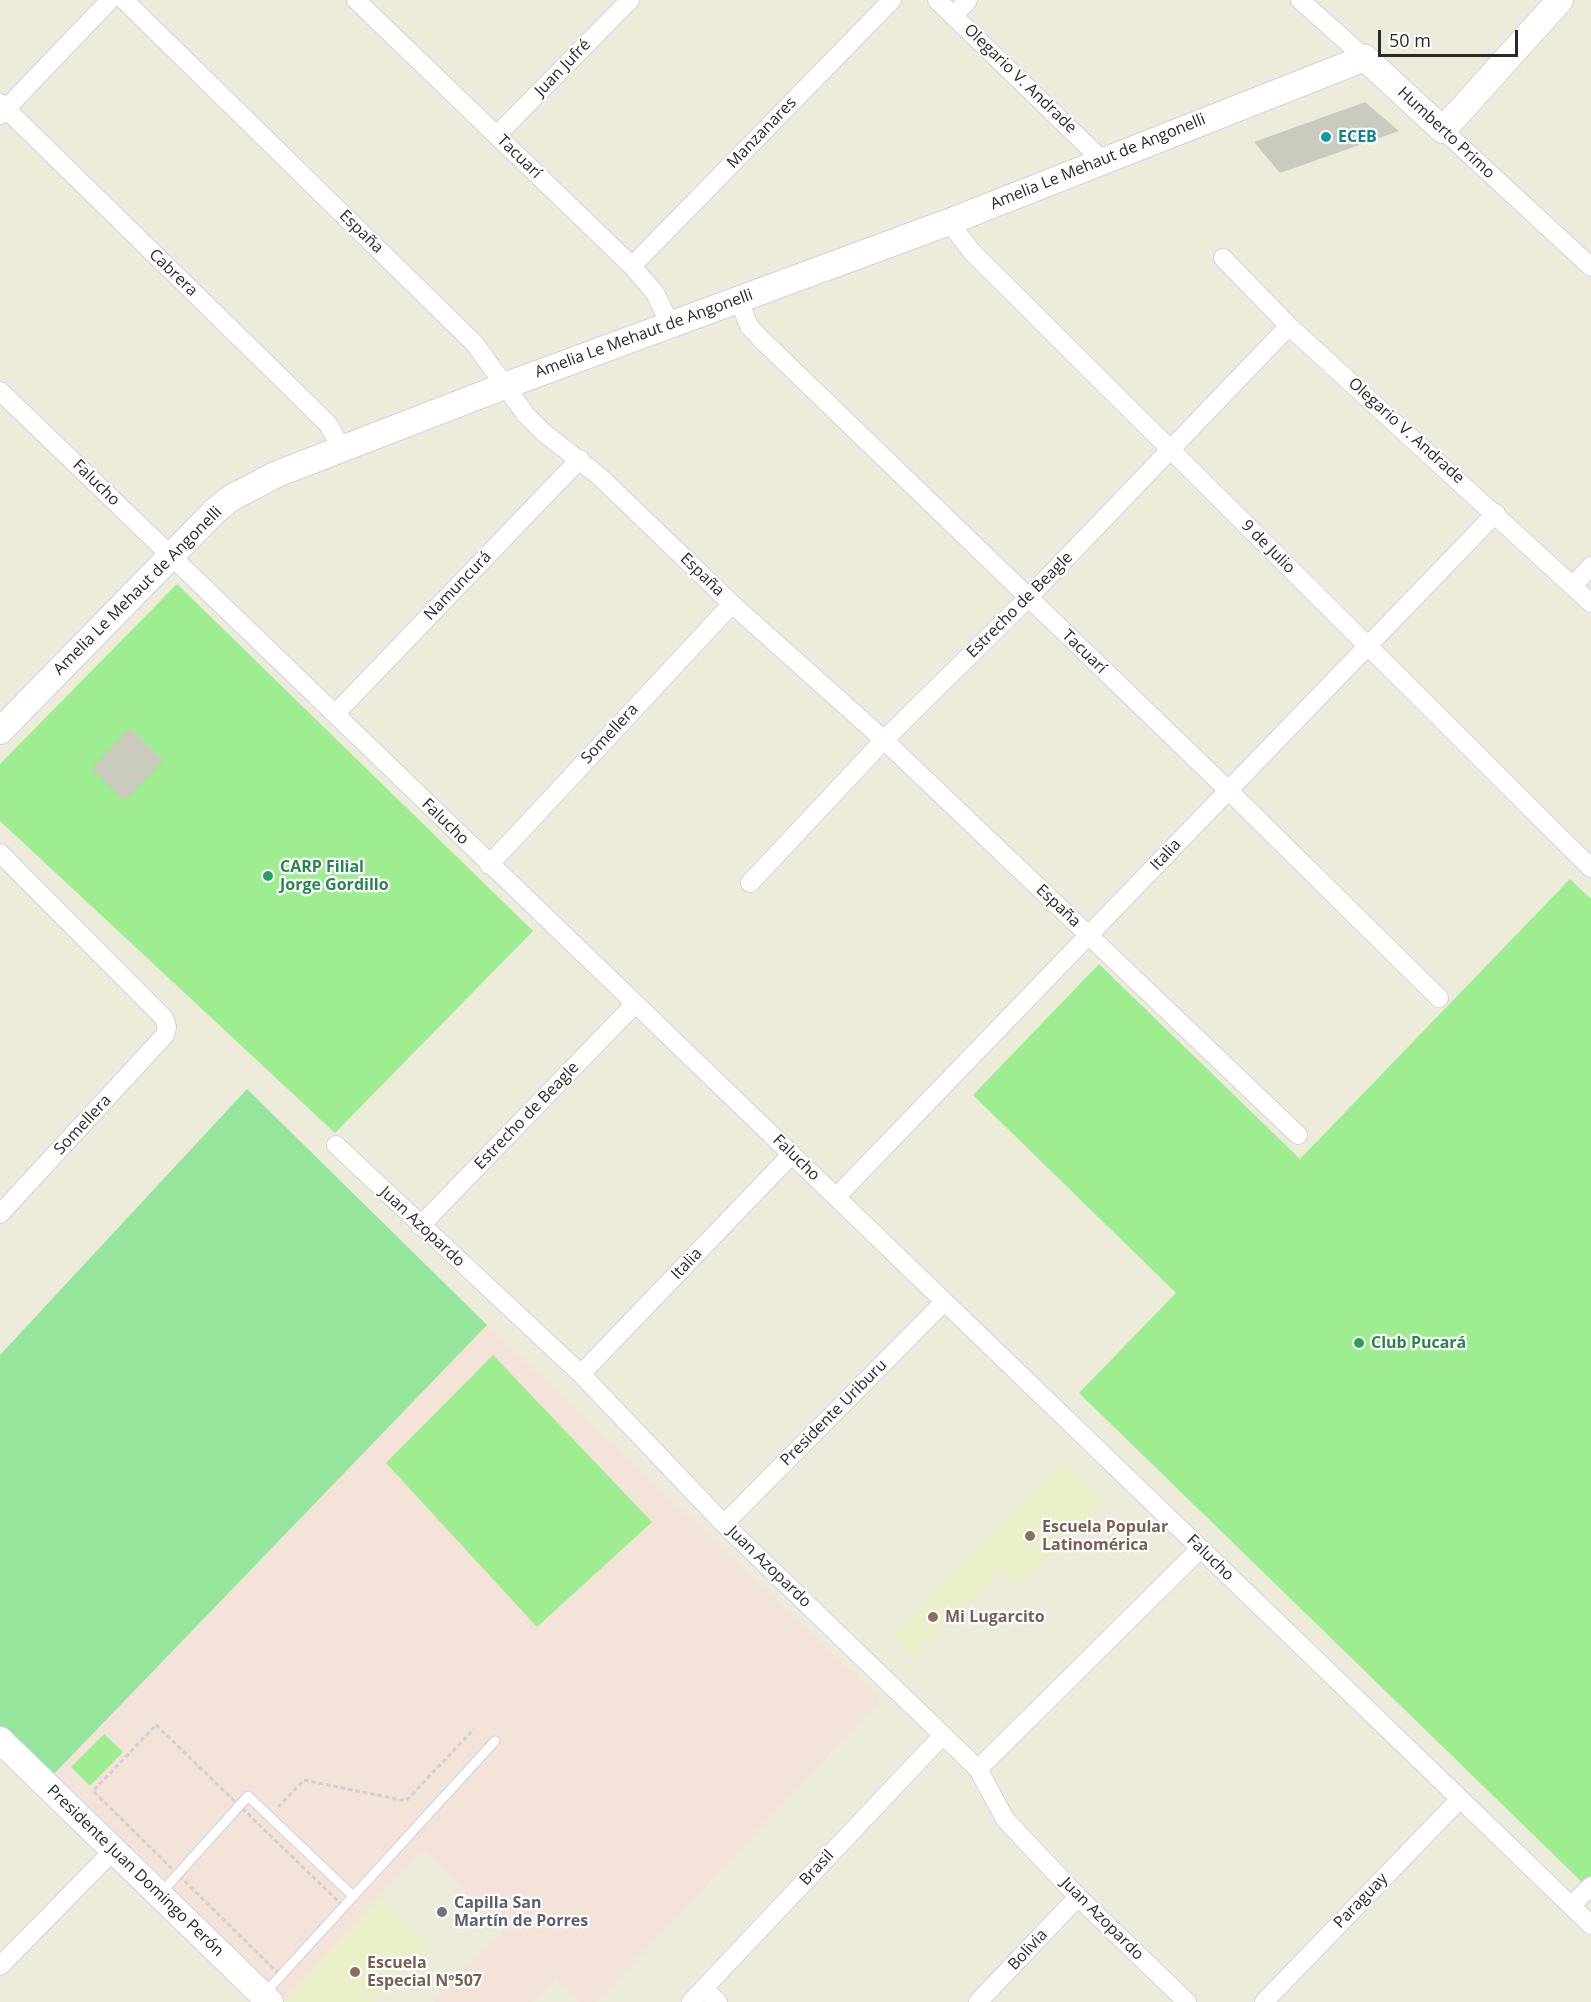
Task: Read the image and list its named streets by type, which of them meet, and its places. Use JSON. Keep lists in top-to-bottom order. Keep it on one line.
{"streets":{"street":["Juan Jufré","Olegario V. Andrade","Manzanares","Humberto Primo","Tacuarí","Amelia Le Mehaut de Angonelli","España","Cabrera","Falucho","9 de Julio","Namuncurá","Estrecho de Beagle","Somellera","Italia","Juan Azopardo","Presidente Uriburu","Brasil","Presidente Juan Domingo Perón","Paraguay","Bolivia"]},"crossings":[["Juan Jufré","Tacuarí"],["Olegario V. Andrade","Amelia Le Mehaut de Angonelli"],["Olegario V. Andrade","Estrecho de Beagle"],["Olegario V. Andrade","Italia"],["Manzanares","Tacuarí"],["Humberto Primo","Amelia Le Mehaut de Angonelli"],["Tacuarí","Amelia Le Mehaut de Angonelli"],["Tacuarí","Estrecho de Beagle"],["Tacuarí","Italia"],["Amelia Le Mehaut de Angonelli","España"],["Amelia Le Mehaut de Angonelli","Cabrera"],["Amelia Le Mehaut de Angonelli","Falucho"],["Amelia Le Mehaut de Angonelli","9 de Julio"],["España","Namuncurá"],["España","Estrecho de Beagle"],["España","Somellera"],["España","Italia"],["Falucho","Namuncurá"],["Falucho","Estrecho de Beagle"],["Falucho","Somellera"],["Falucho","Italia"],["Falucho","Presidente Uriburu"],["Falucho","Paraguay"],["9 de Julio","Estrecho de Beagle"],["9 de Julio","Italia"],["Estrecho de Beagle","Juan Azopardo"],["Italia","Juan Azopardo"],["Juan Azopardo","Presidente Uriburu"],["Juan Azopardo","Brasil"],["Juan Azopardo","Bolivia"]],"places":["ECEB","CARP Filial Jorge Gordillo","Club Pucará","Escuela Popular Latinomérica","Mi Lugarcito","Capilla San Martín de Porres","Escuela Especial Nº507"],"scale_bar":"50 m"}
